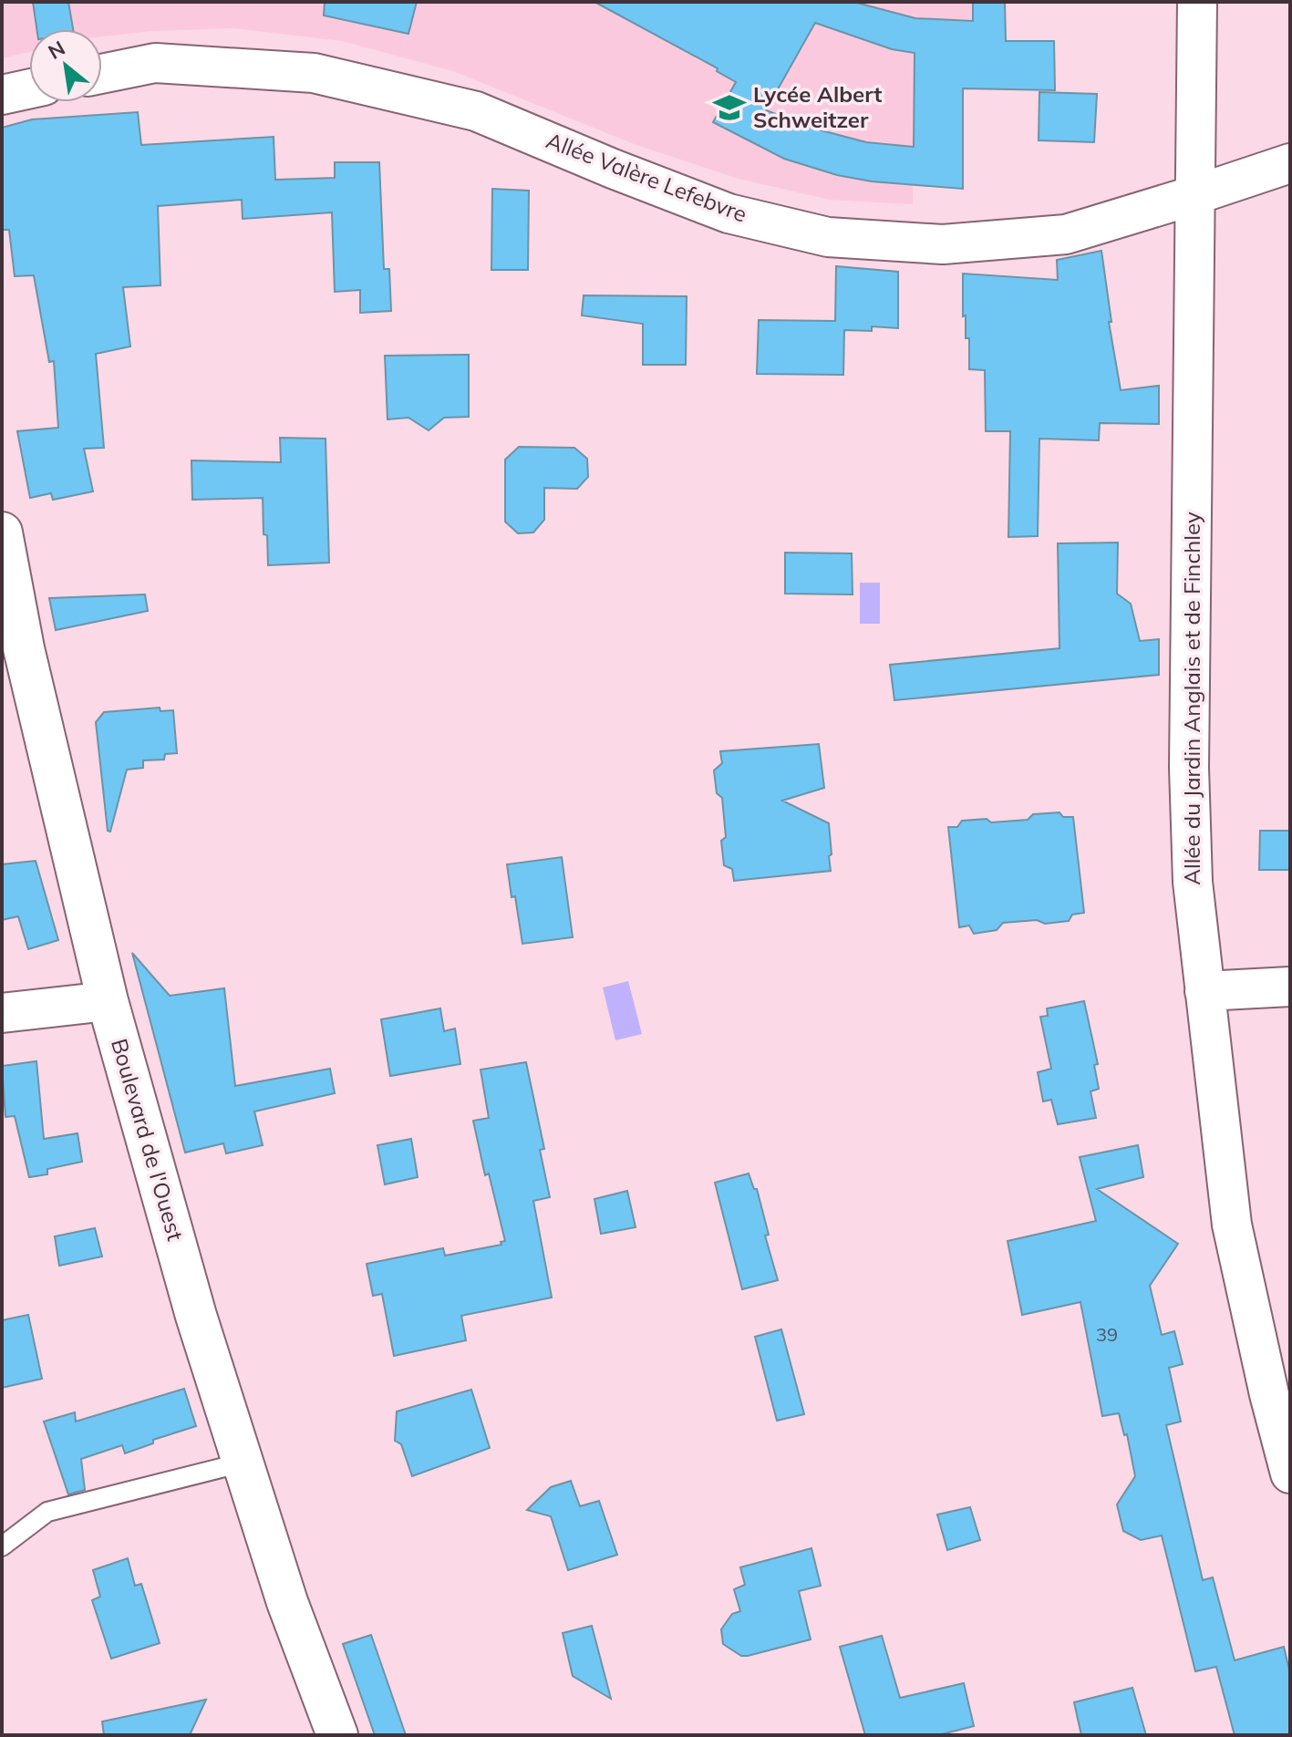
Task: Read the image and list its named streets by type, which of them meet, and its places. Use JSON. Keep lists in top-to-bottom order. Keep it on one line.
{"streets":{"street":["Allée Valère Lefebvre","Allée du Jardin Anglais et de Finchley","Boulevard de l'Ouest"]},"crossings":[["Allée Valère Lefebvre","Allée du Jardin Anglais et de Finchley"]],"places":{"school or university":["Lycée Albert Schweitzer"]},"house_numbers":["39"],"north":"top left"}
